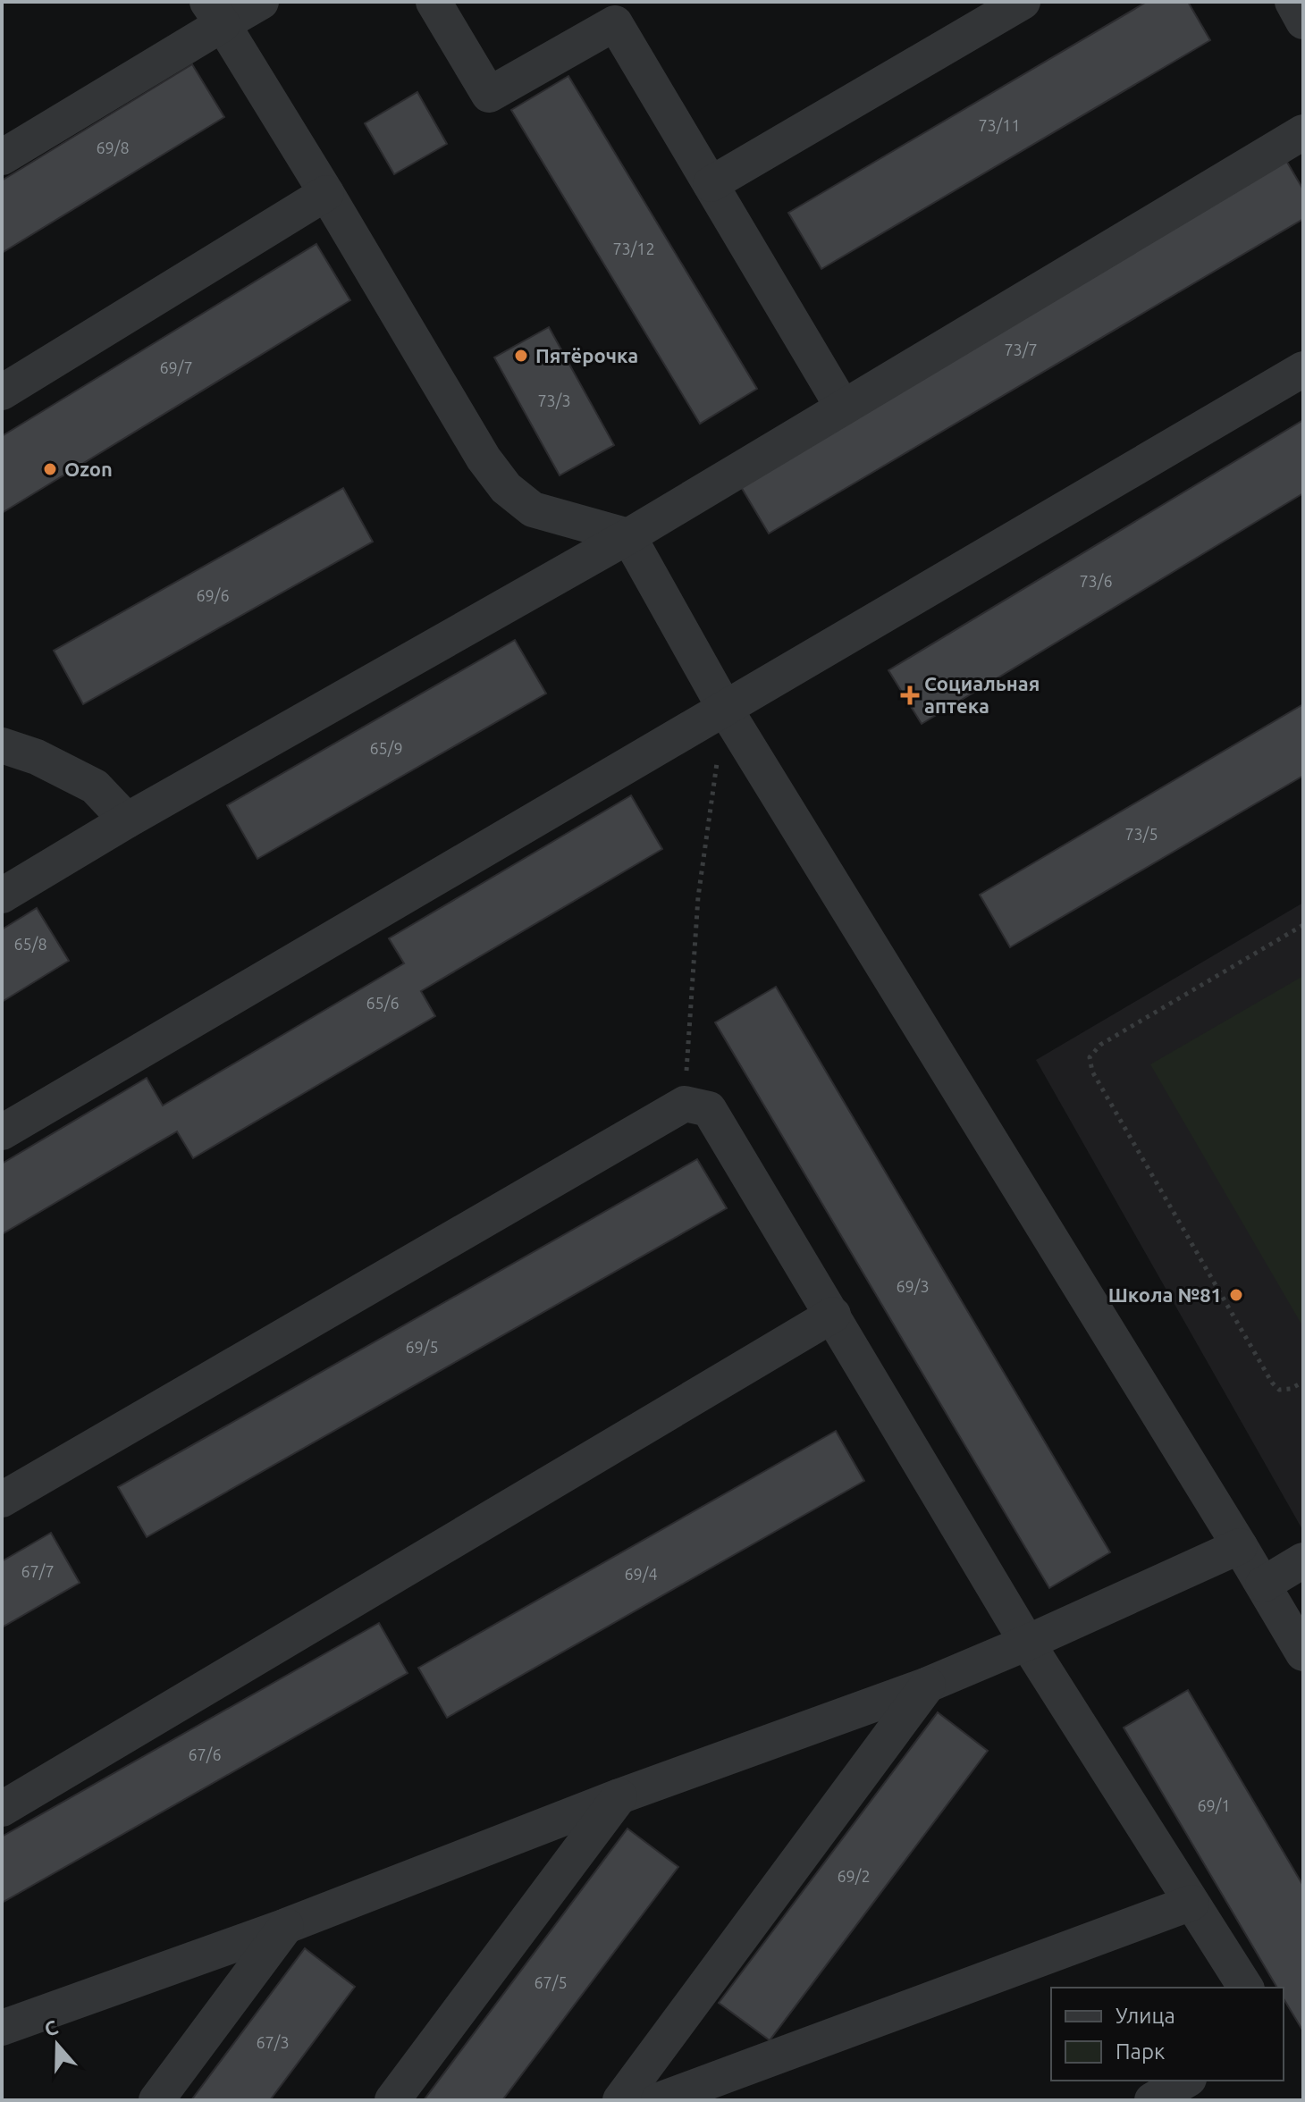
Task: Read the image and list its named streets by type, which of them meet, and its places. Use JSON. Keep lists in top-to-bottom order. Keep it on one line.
{"places":{"other":["Пятёрочка","Ozon","Школа №81"],"health":["Социальная аптека"]},"house_numbers":["73/11","69/8","73/12","73/7","69/7","73/3","73/6","69/6","65/9","73/5","65/8","65/6","69/3","69/5","67/7","69/4","67/6","69/1","69/2","67/5","67/3"],"legend":["Улица","Парк"],"north":"top"}
